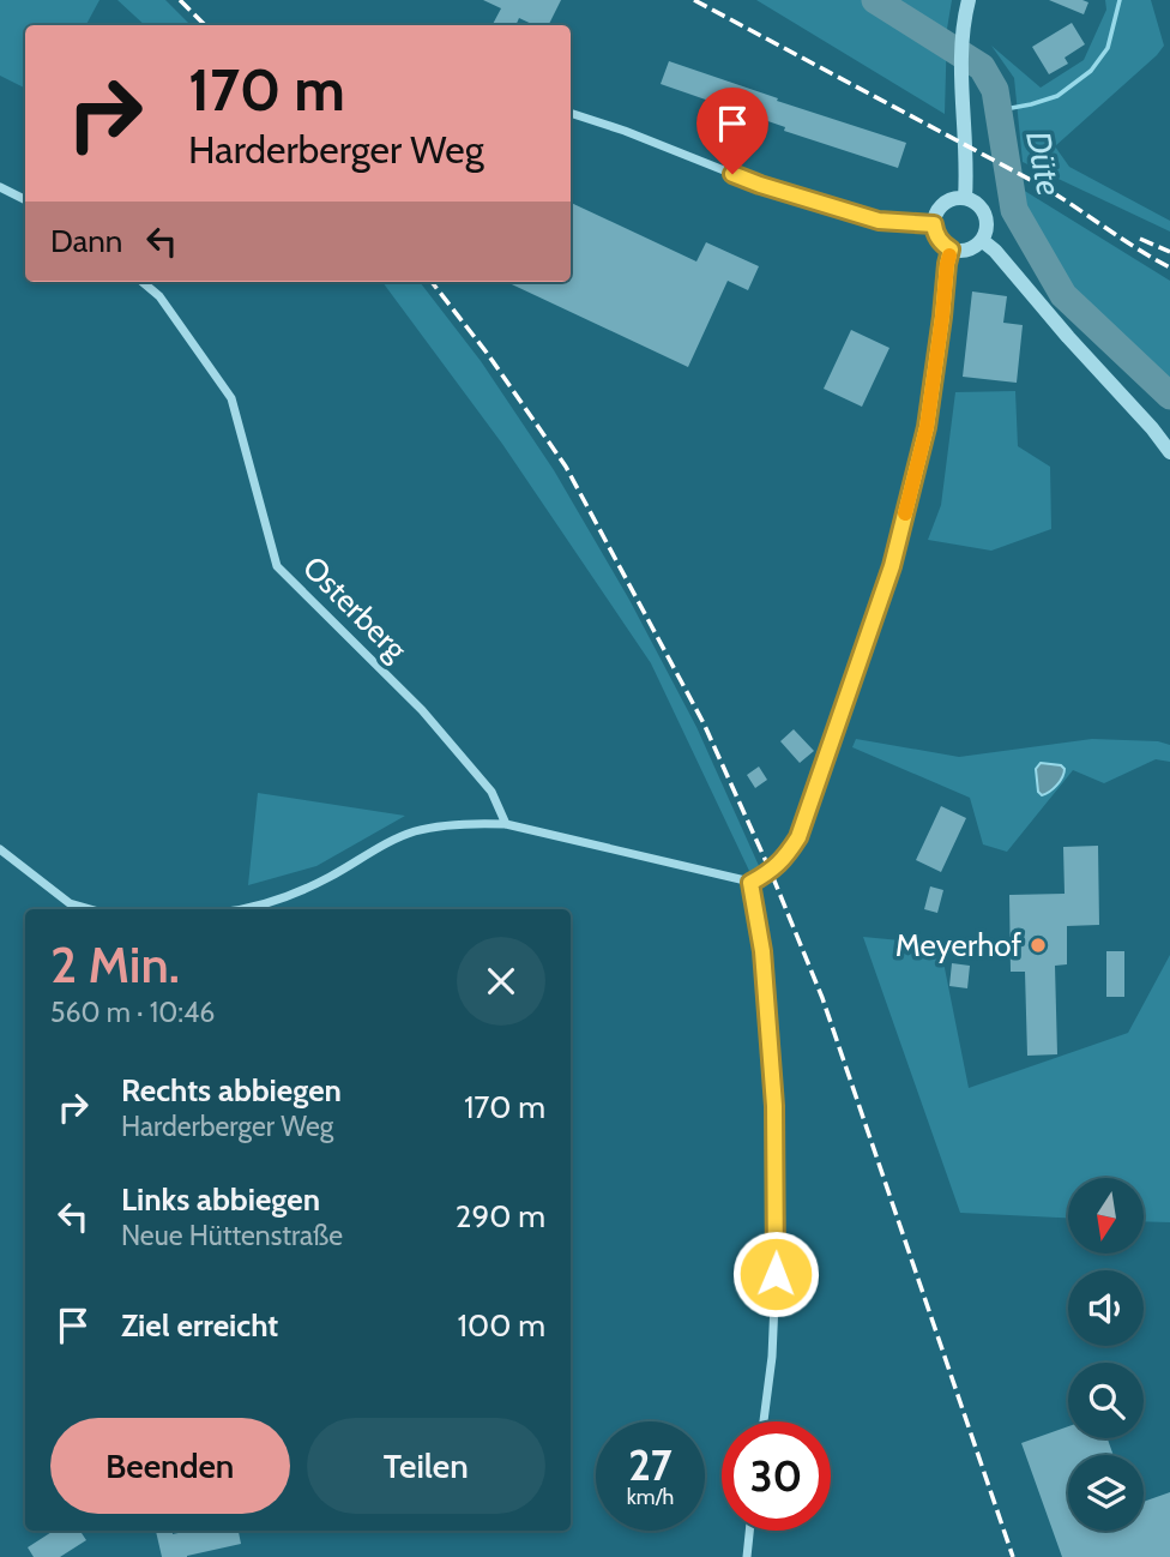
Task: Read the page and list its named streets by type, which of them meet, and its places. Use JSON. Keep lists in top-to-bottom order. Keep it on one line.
{"streets":{"street":["Osterberg"]},"water":["Düte"],"places":["Meyerhof"],"north":"bottom","page":{"turn":["170 m","Harderberger Weg"],"then":"Dann","heading":["2 Min.","560 m · 10:46"],"list":[{"name":"Rechts abbiegen","note":"Harderberger Weg","value":"170 m"},{"name":"Links abbiegen","note":"Neue Hüttenstraße","value":"290 m"},{"name":"Ziel erreicht","value":"100 m"}],"buttons":["Beenden","Teilen"],"speed":"27 km/h","limit":"30"}}
